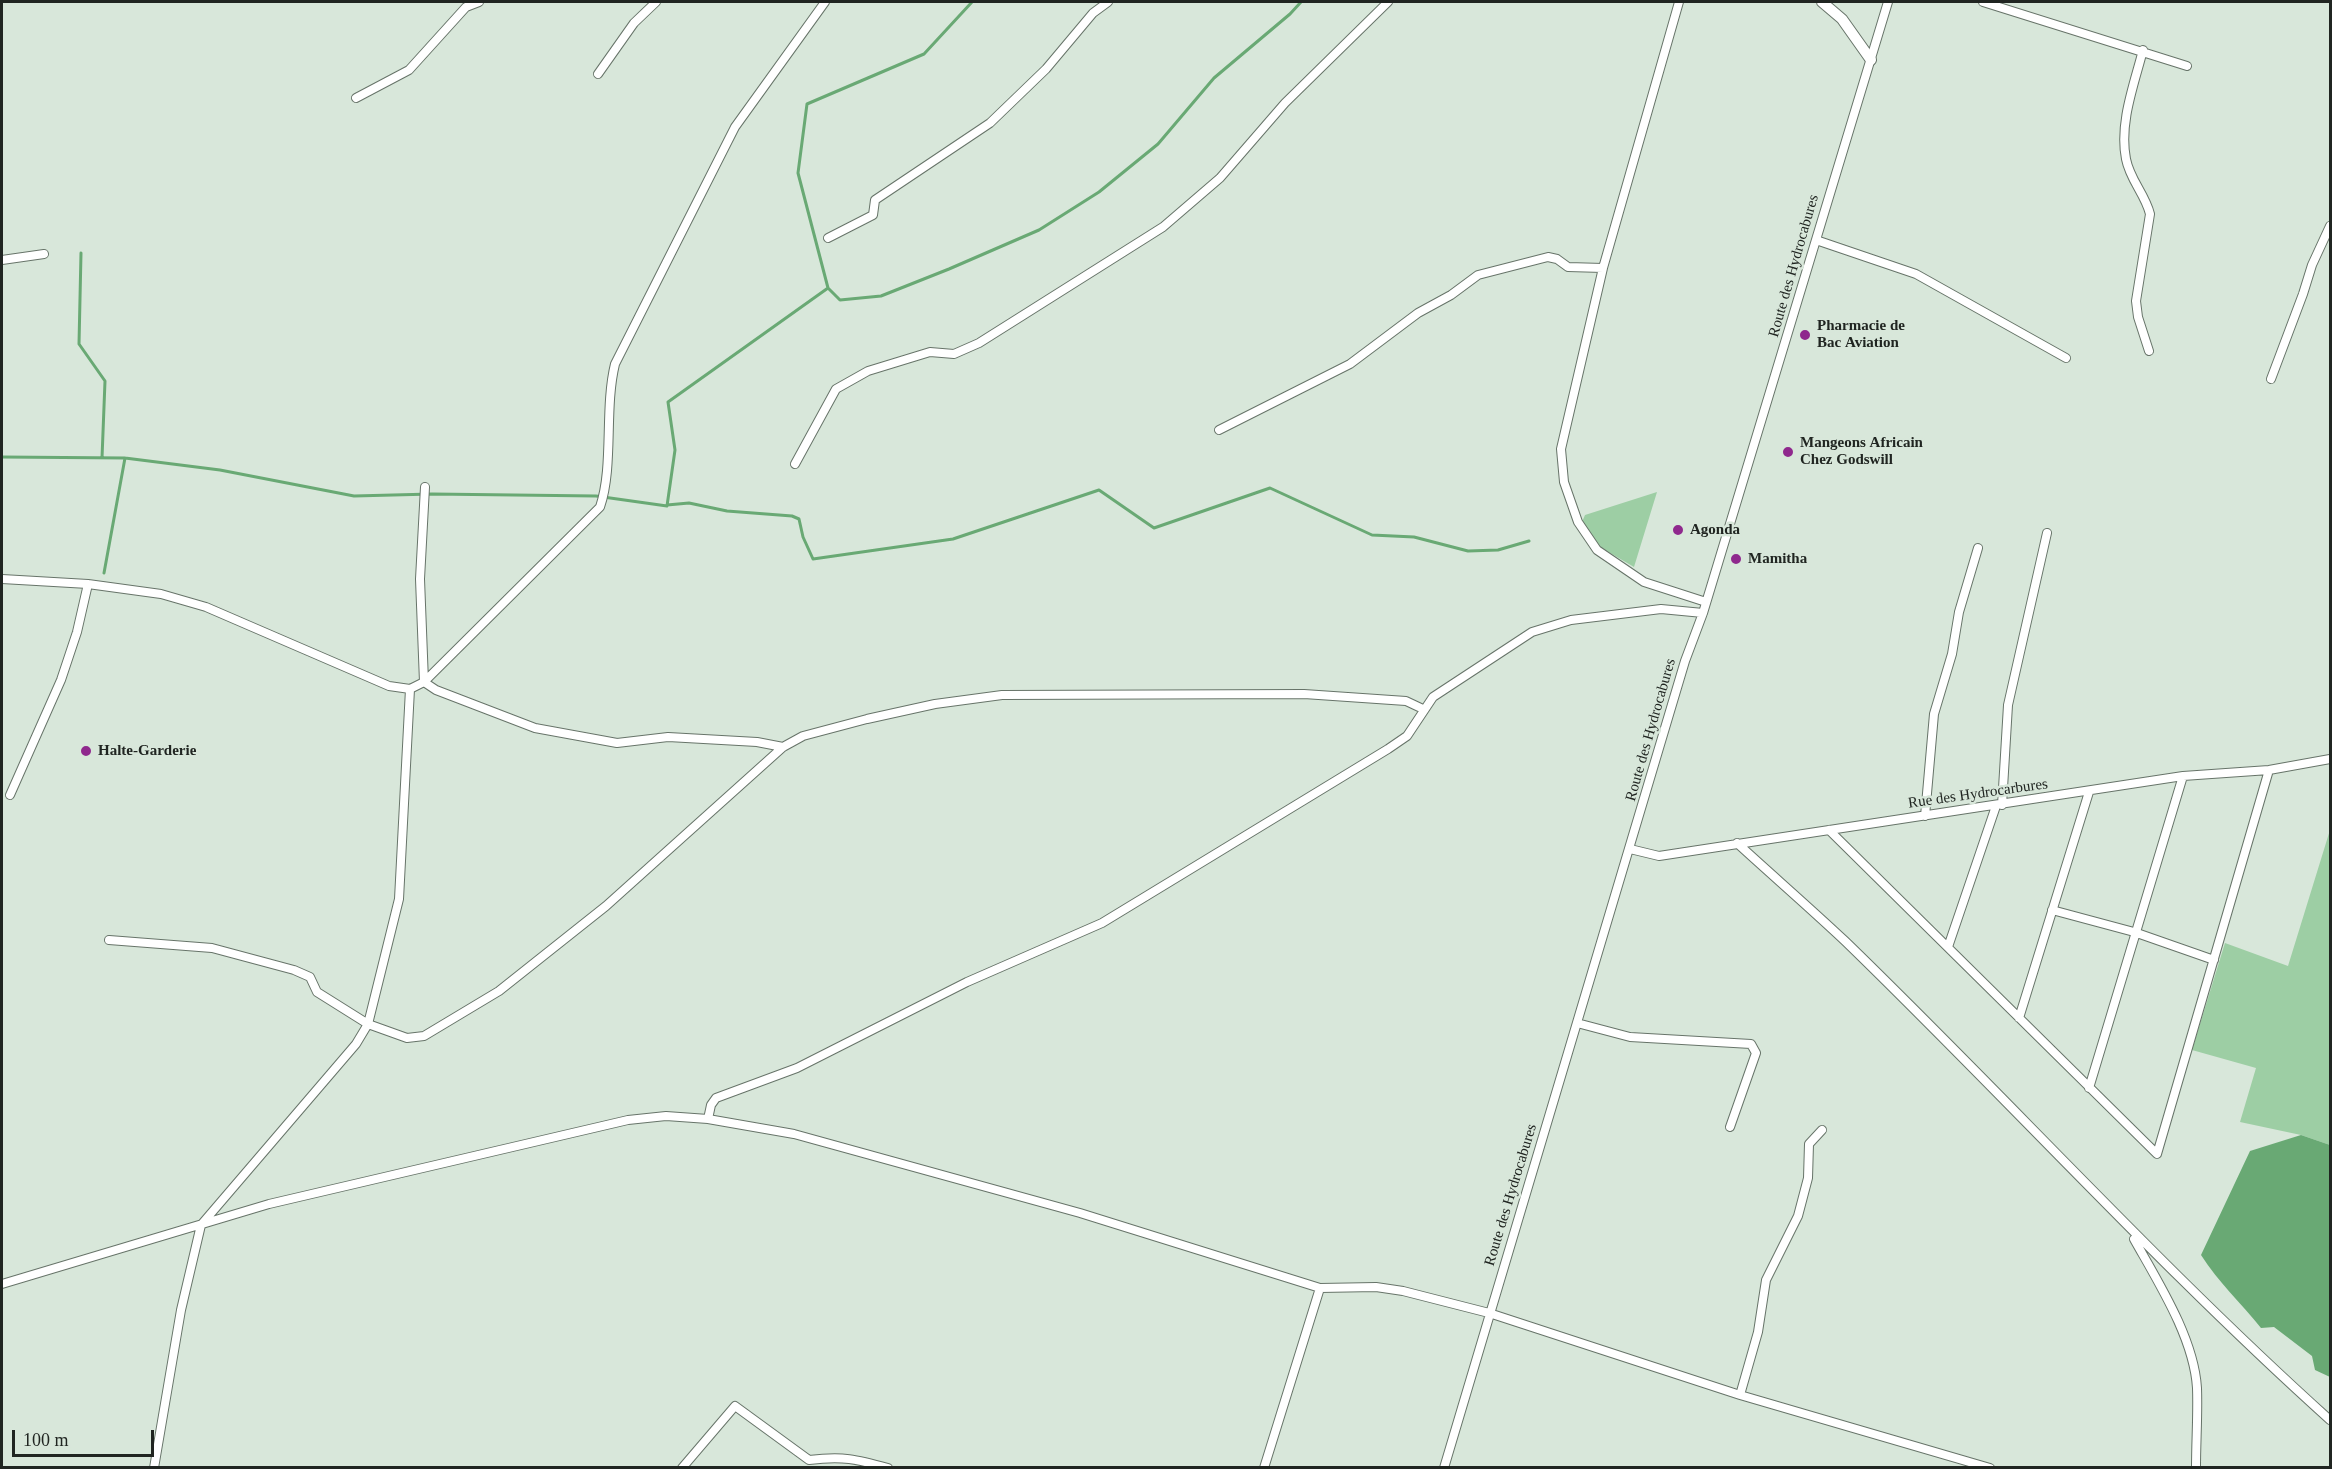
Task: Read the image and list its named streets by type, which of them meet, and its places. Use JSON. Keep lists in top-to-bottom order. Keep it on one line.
{"streets":{"street":["Route des Hydrocabures","Rue des Hydrocarbures"]},"crossings":[["Route des Hydrocabures","Rue des Hydrocarbures"]],"places":["Pharmacie de Bac Aviation","Mangeons Africain Chez Godswill","Agonda","Mamitha","Halte-Garderie"],"scale_bar":"100 m"}
